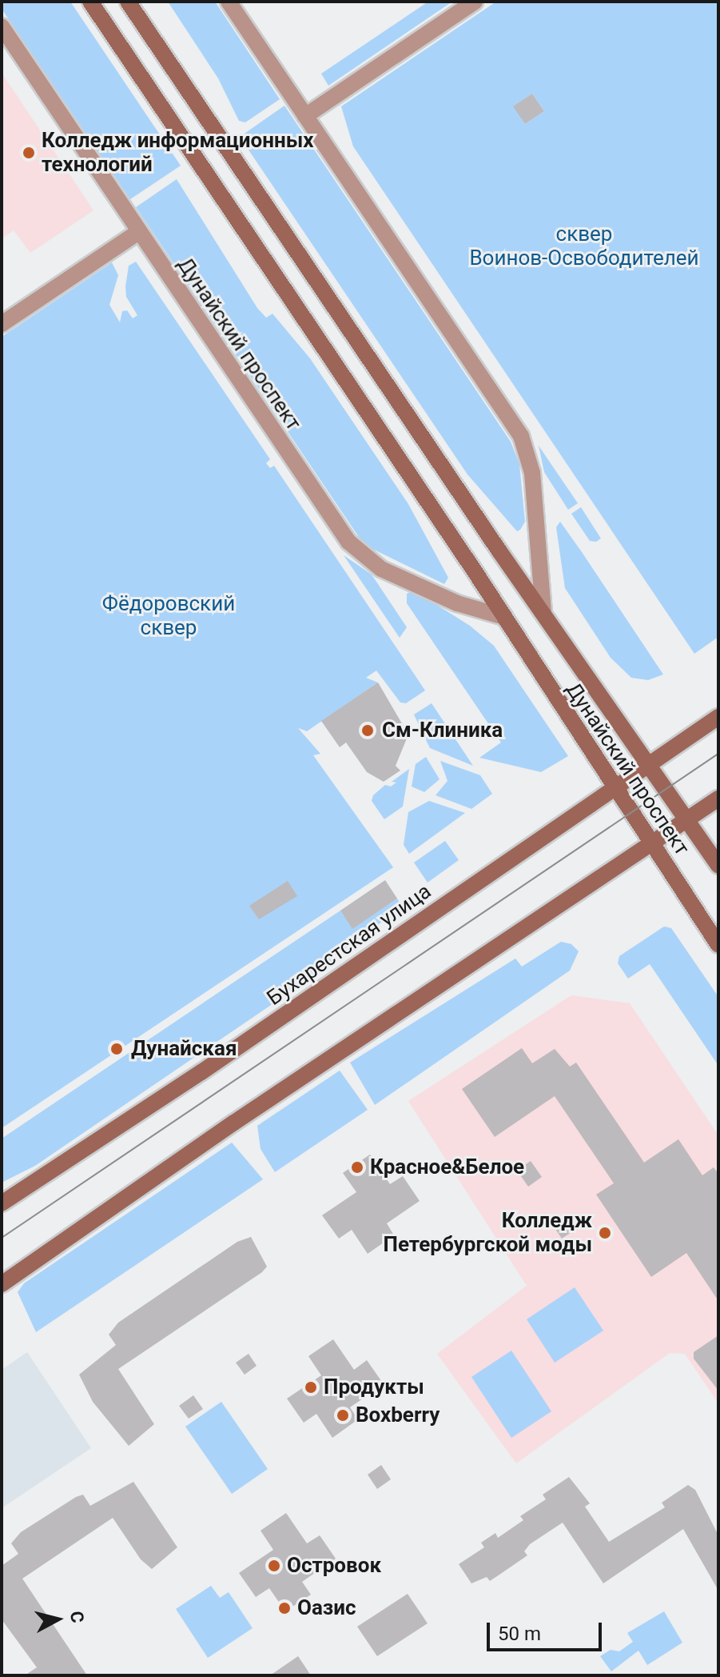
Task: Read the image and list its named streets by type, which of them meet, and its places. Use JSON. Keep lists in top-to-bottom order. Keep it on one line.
{"streets":{"main road":["Дунайский проспект","Бухарестская улица"]},"crossings":[["Дунайский проспект","Бухарестская улица"]],"parks":["сквер Воинов-Освободителей","Фёдоровский сквер"],"places":["Колледж информационных технологий","См-Клиника","Дунайская","Красное&Белое","Колледж Петербургской моды","Продукты","Boxberry","Островок","Оазис"],"scale_bar":"50 m","north":"right"}
